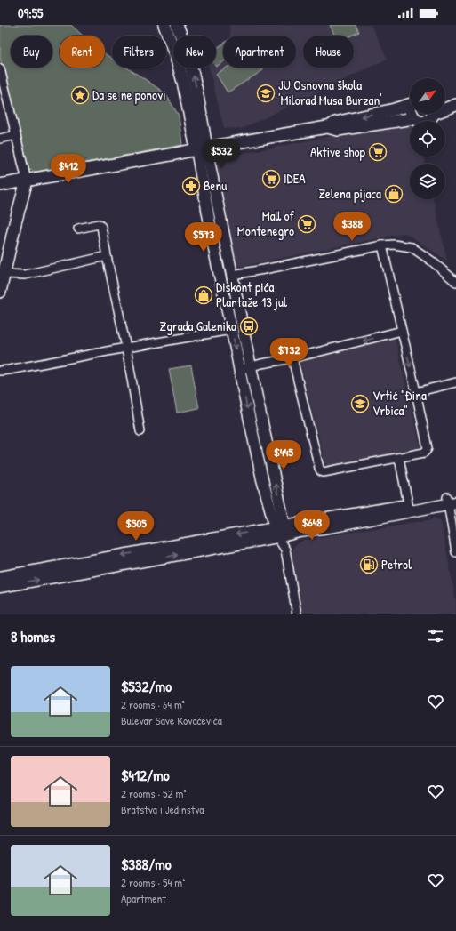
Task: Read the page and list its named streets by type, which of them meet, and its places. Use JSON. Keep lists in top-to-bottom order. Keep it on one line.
{"places":{"school or university":["JU Osnovna škola 'Milorad Musa Burzan'","Vrtić \"Đina Vrbica\""],"place":["Da se ne ponovi"],"supermarket":["Aktive shop","IDEA","Mall of Montenegro"],"pharmacy":["Benu"],"shop":["Zelena pijaca","Diskont pića Plantaže 13 jul"],"bus stop":["Zgrada Galenika"],"fuel station":["Petrol"]},"north":"top right","page":{"status":"09:55","chip":["Buy","Rent","Filters","New","Apartment","House"],"price":["$532","$412","$388","$573","$732","$445","$648","$505"],"heading":"8 homes","list":[{"name":"$532/mo","note":"2 rooms · 64 m² · Bulevar Save Kovačevića"},{"name":"$412/mo","note":"2 rooms · 52 m² · Bratstva i Jedinstva"},{"name":"$388/mo","note":"2 rooms · 54 m² · Apartment"}]}}
